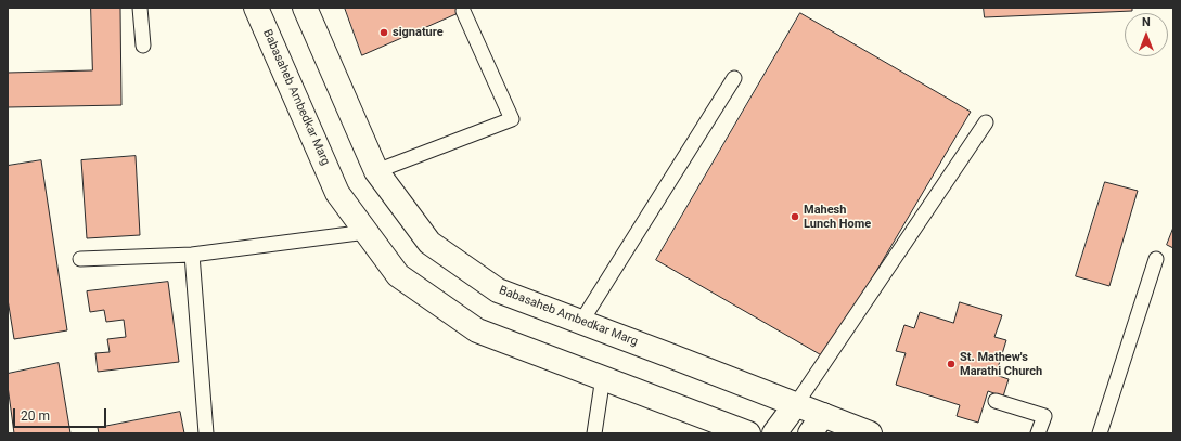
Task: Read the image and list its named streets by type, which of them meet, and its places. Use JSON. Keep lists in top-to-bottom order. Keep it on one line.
{"streets":{"main road":["Babasaheb Ambedkar Marg"]},"places":["signature","Mahesh Lunch Home","St. Mathew's Marathi Church"],"scale_bar":"20 m","north":"top"}
